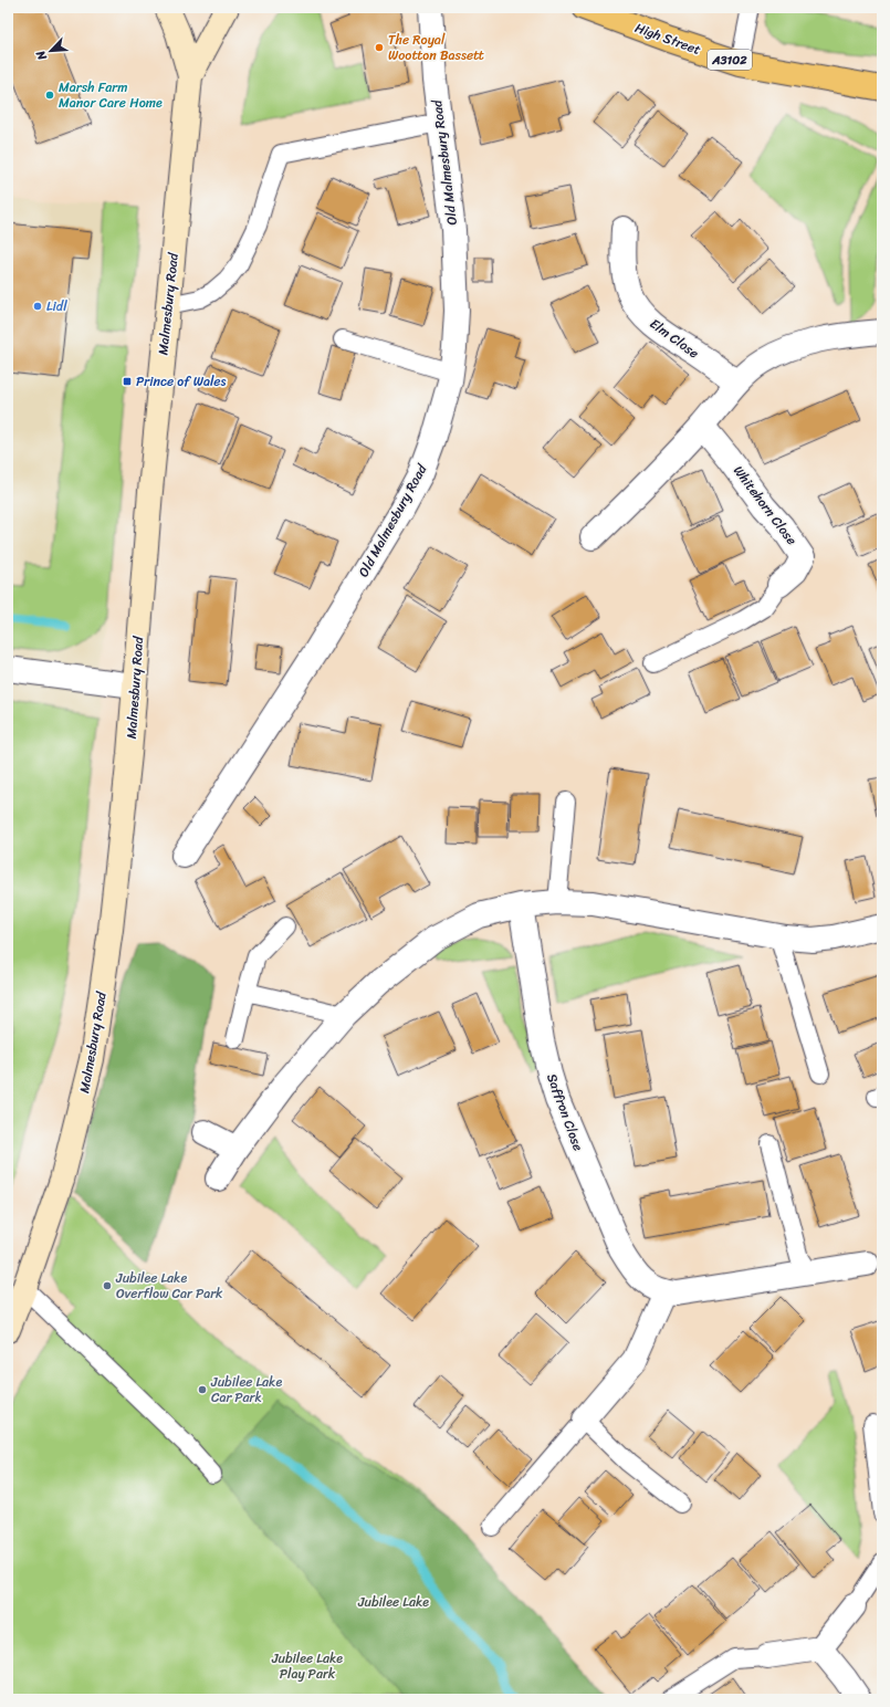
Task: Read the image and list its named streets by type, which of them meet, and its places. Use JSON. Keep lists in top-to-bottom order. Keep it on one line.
{"streets":{"main road":["High Street","A3102","Malmesbury Road"],"street":["Old Malmesbury Road","Elm Close","Whitehorn Close","Saffron Close"]},"parks":["Jubilee Lake","Jubilee Lake Play Park"],"places":{"other":["The Royal Wootton Bassett","Marsh Farm Manor Care Home","Lidl","Jubilee Lake Overflow Car Park","Jubilee Lake Car Park"],"transit":["Prince of Wales"]},"north":"bottom left"}
